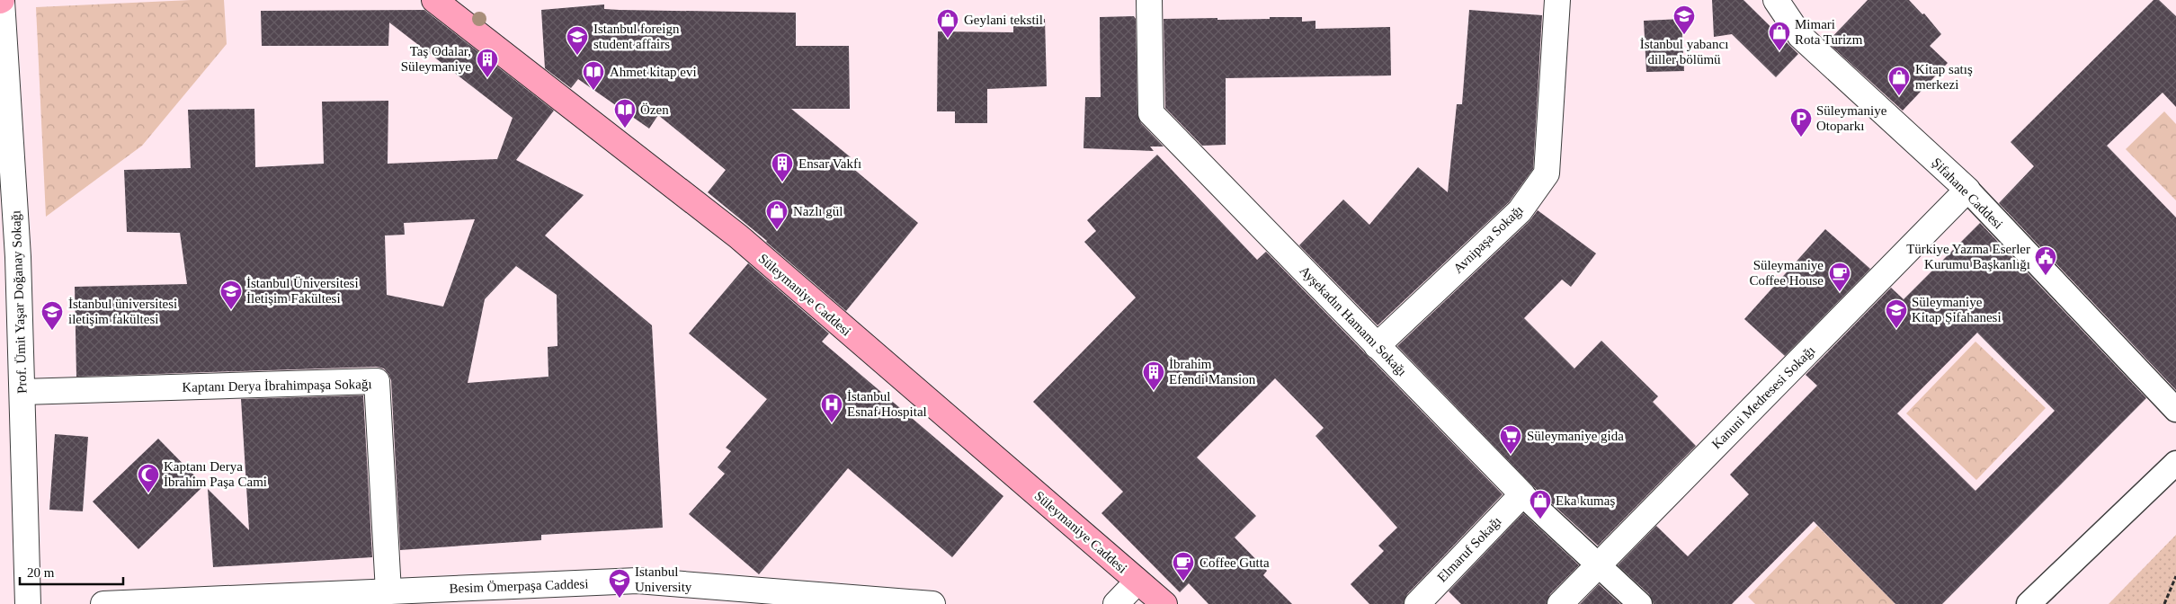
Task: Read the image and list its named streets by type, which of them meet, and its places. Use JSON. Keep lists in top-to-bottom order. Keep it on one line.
{"streets":{"main road":["Süleymaniye Caddesi"],"street":["Şifahane Caddesi","Avnipaşa Sokağı","Prof. Ümit Yaşar Doğanay Sokağı","Ayşekadın Hamamı Sokağı","Kaptanı Derya İbrahimpaşa Sokağı","Kanuni Medresesi Sokağı","Elmaruf Sokağı","Besim Ömerpaşa Caddesi"]},"crossings":[["Şifahane Caddesi","Kanuni Medresesi Sokağı"],["Avnipaşa Sokağı","Ayşekadın Hamamı Sokağı"],["Prof. Ümit Yaşar Doğanay Sokağı","Kaptanı Derya İbrahimpaşa Sokağı"],["Ayşekadın Hamamı Sokağı","Kanuni Medresesi Sokağı"],["Ayşekadın Hamamı Sokağı","Elmaruf Sokağı"],["Kaptanı Derya İbrahimpaşa Sokağı","Besim Ömerpaşa Caddesi"]],"places":{"school or university":["İstanbul yabancı diller bölümü","Istanbul foreign student affairs","İstanbul Üniversitesi İletişim Fakültesi","Süleymaniye Kitap Şifahanesi","İstanbul üniversitesi iletişim fakültesi","Istanbul University"],"shop":["Geylani tekstil","Mimari Rota Turizm","Kitap satış merkezi","Nazlı gül","Eka kumaş"],"building":["Taş Odalar, Süleymaniye","Ensar Vakfı","İbrahim Efendi Mansion"],"library":["Ahmet kitap evi","Özen"],"parking":["Süleymaniye Otoparkı"],"public building":["Türkiye Yazma Eserler Kurumu Başkanlığı"],"cafe":["Süleymaniye Coffee House","Coffee Gutta"],"hospital":["İstanbul Esnaf Hospital"],"supermarket":["Süleymaniye gida"],"mosque":["Kaptanı Derya İbrahim Paşa Cami"]},"scale_bar":"20 m"}
